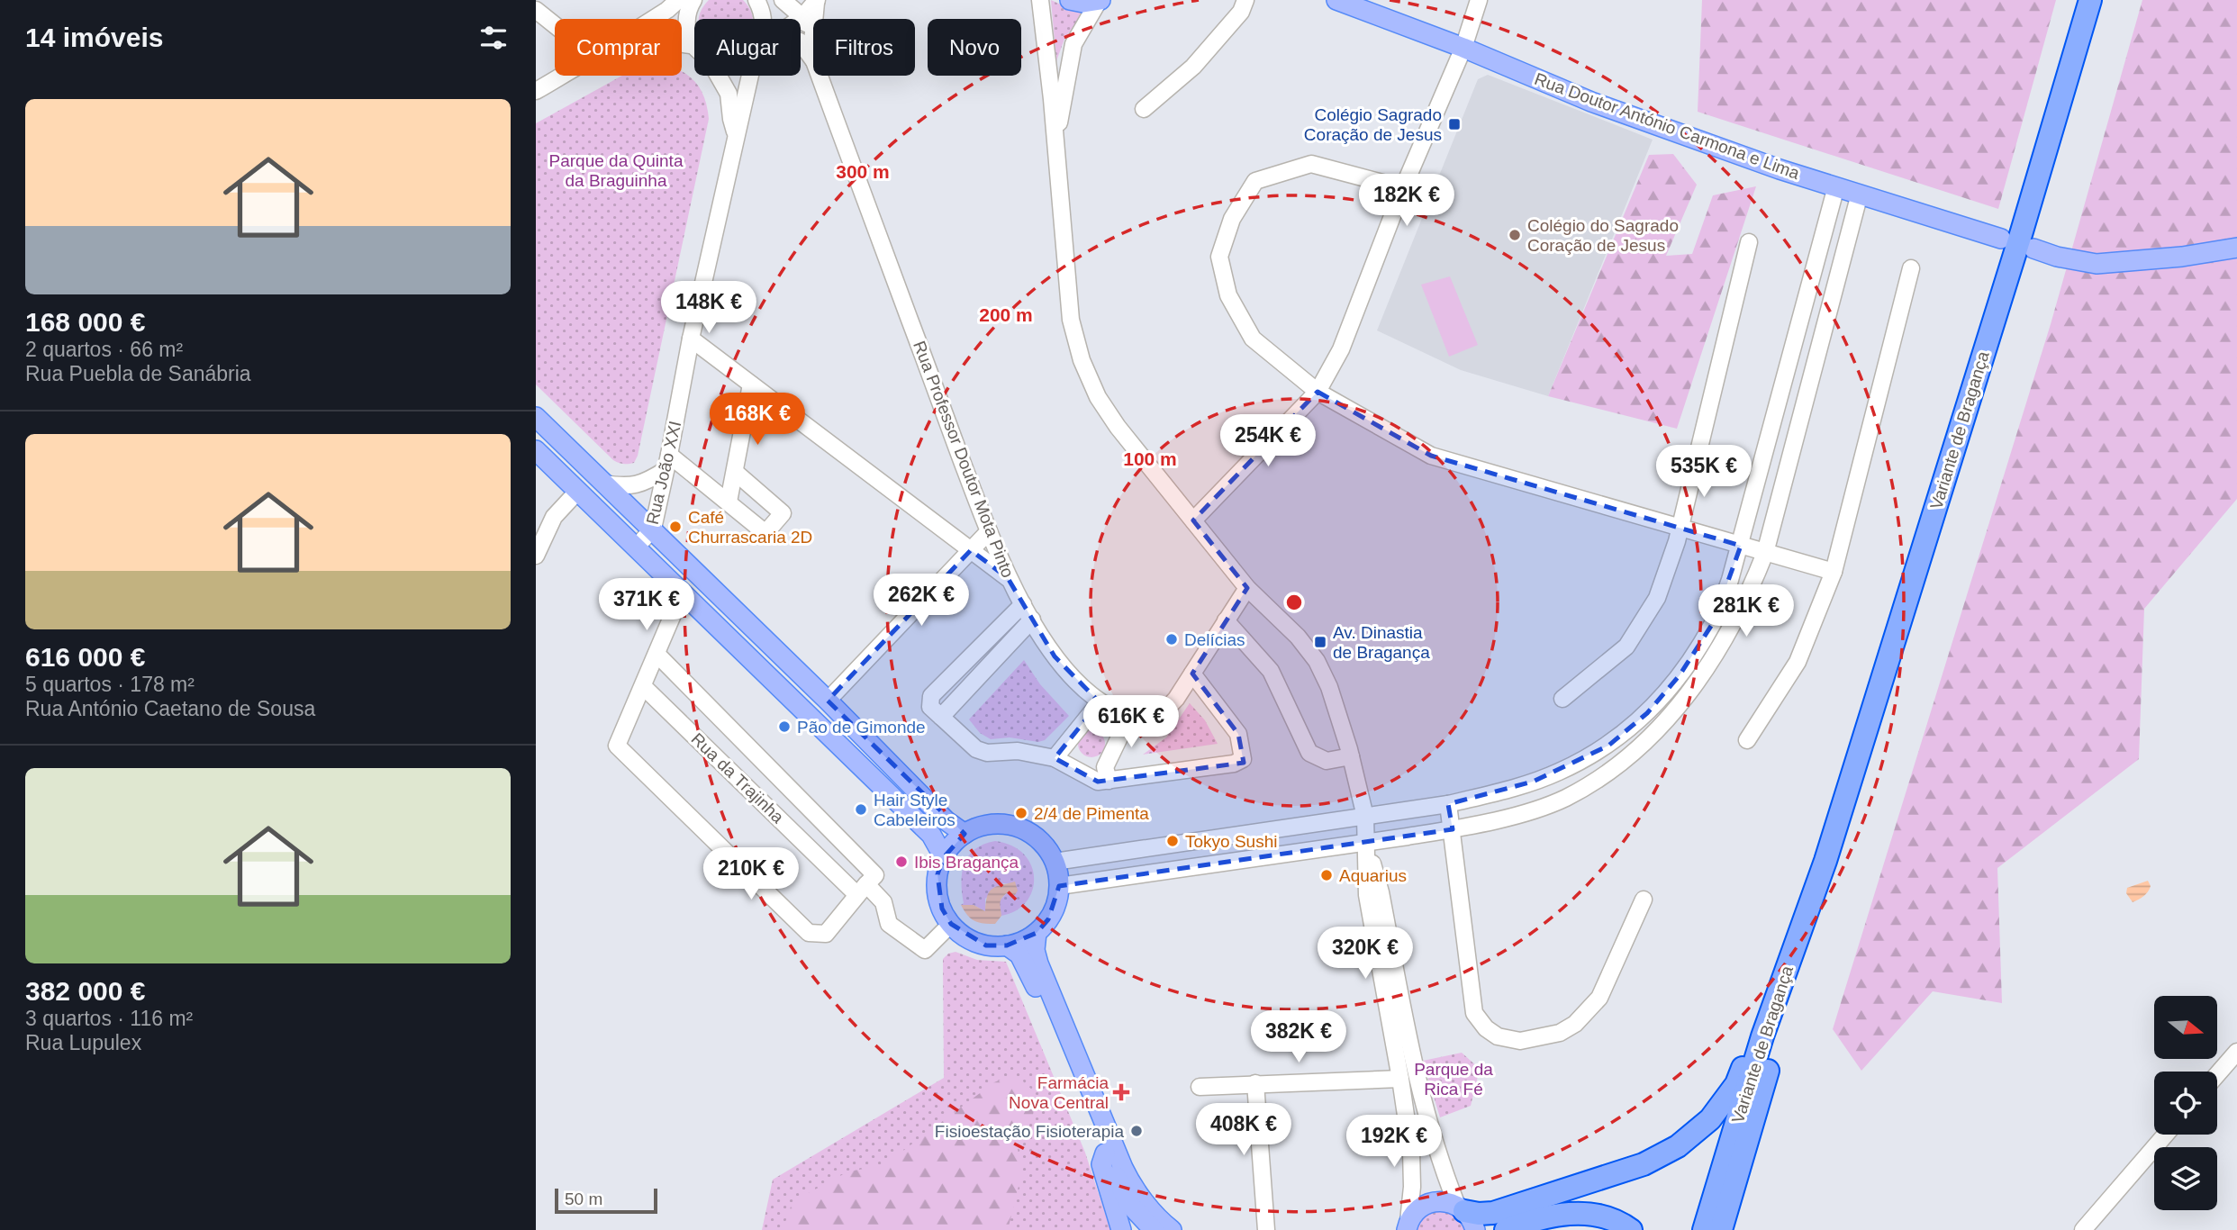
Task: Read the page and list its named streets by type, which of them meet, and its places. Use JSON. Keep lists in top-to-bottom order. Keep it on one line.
{"streets":{"highway":["Variante de Bragança"],"main road":["Rua Doutor António Carmona e Lima"],"street":["Rua Professor Doutor Mota Pinto","Rua João XXI","Rua da Trajinha"]},"parks":["Parque da Quinta da Braguinha","Parque da Rica Fé"],"places":{"transit":["Colégio Sagrado Coração de Jesus","Av. Dinastia de Bragança"],"other":["Colégio do Sagrado Coração de Jesus","Café Churrascaria 2D","Delícias","Pão de Gimonde","Hair Style Cabeleiros","2/4 de Pimenta","Tokyo Sushi","Ibis Bragança","Aquarius","Fisioestação Fisioterapia"],"health":["Farmácia Nova Central"]},"scale_bar":"50 m","north":"right","page":{"heading":"14 imóveis","chip":["Comprar","Alugar","Filtros","Novo"],"list":[{"name":"168 000 €","note":"2 quartos · 66 m² · Rua Puebla de Sanábria"},{"name":"616 000 €","note":"5 quartos · 178 m² · Rua António Caetano de Sousa"},{"name":"382 000 €","note":"3 quartos · 116 m² · Rua Lupulex"}],"price":["182K €","148K €","168K €","254K €","535K €","262K €","371K €","281K €","616K €","210K €","320K €","382K €","408K €","192K €"],"scale":"50 m"},"rings":["300 m","200 m","100 m"]}
